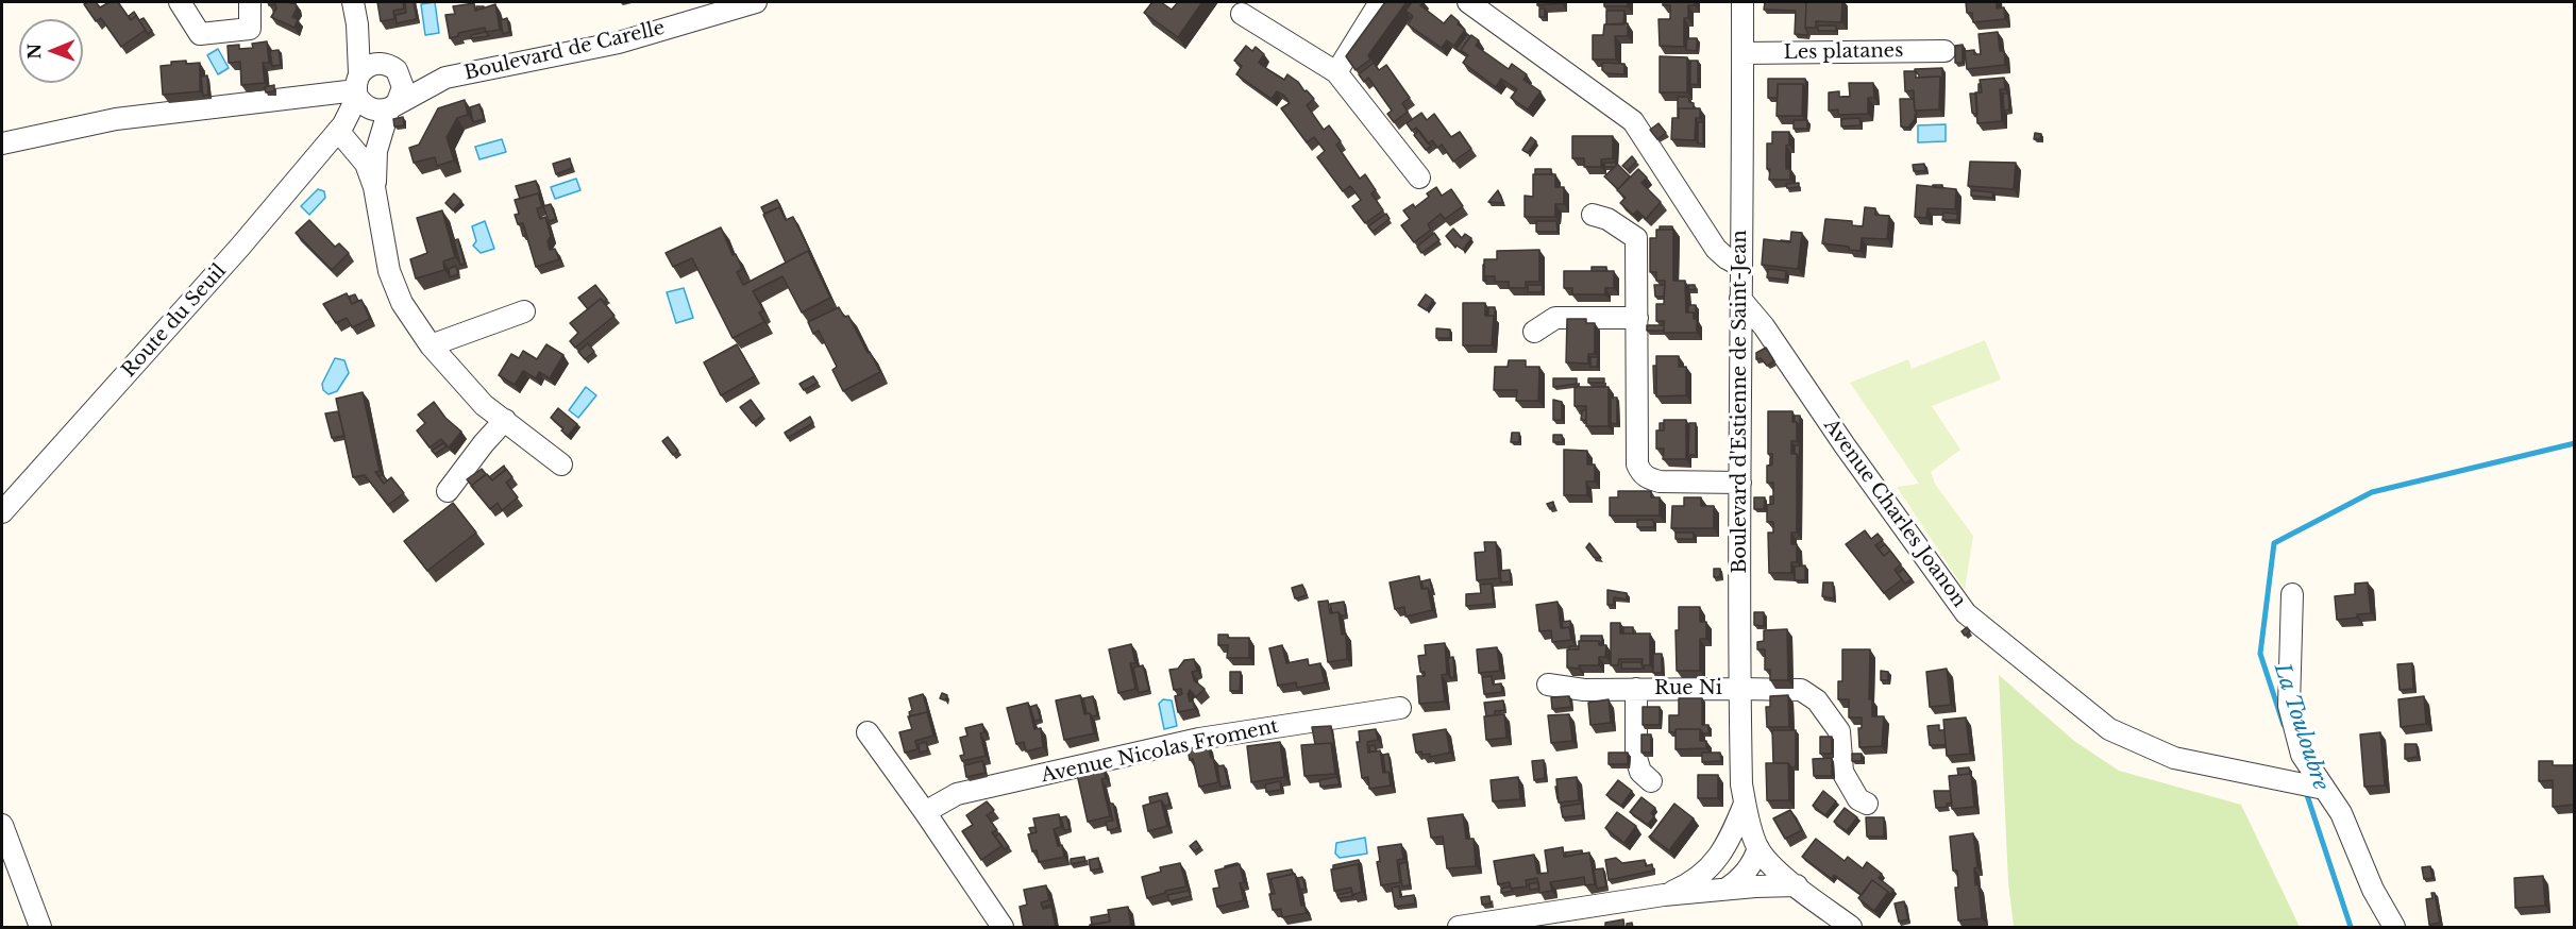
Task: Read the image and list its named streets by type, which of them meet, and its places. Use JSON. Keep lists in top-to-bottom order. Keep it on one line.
{"streets":{"street":["Boulevard de Carelle","Les platanes","Route du Seuil","Boulevard d'Estienne de Saint-Jean","Avenue Charles Joanon","Rue Ni","Avenue Nicolas Froment"]},"crossings":[["Boulevard de Carelle","Route du Seuil"],["Les platanes","Boulevard d'Estienne de Saint-Jean"],["Boulevard d'Estienne de Saint-Jean","Avenue Charles Joanon"],["Boulevard d'Estienne de Saint-Jean","Rue Ni"]],"water":["La Touloubre"],"north":"left"}
